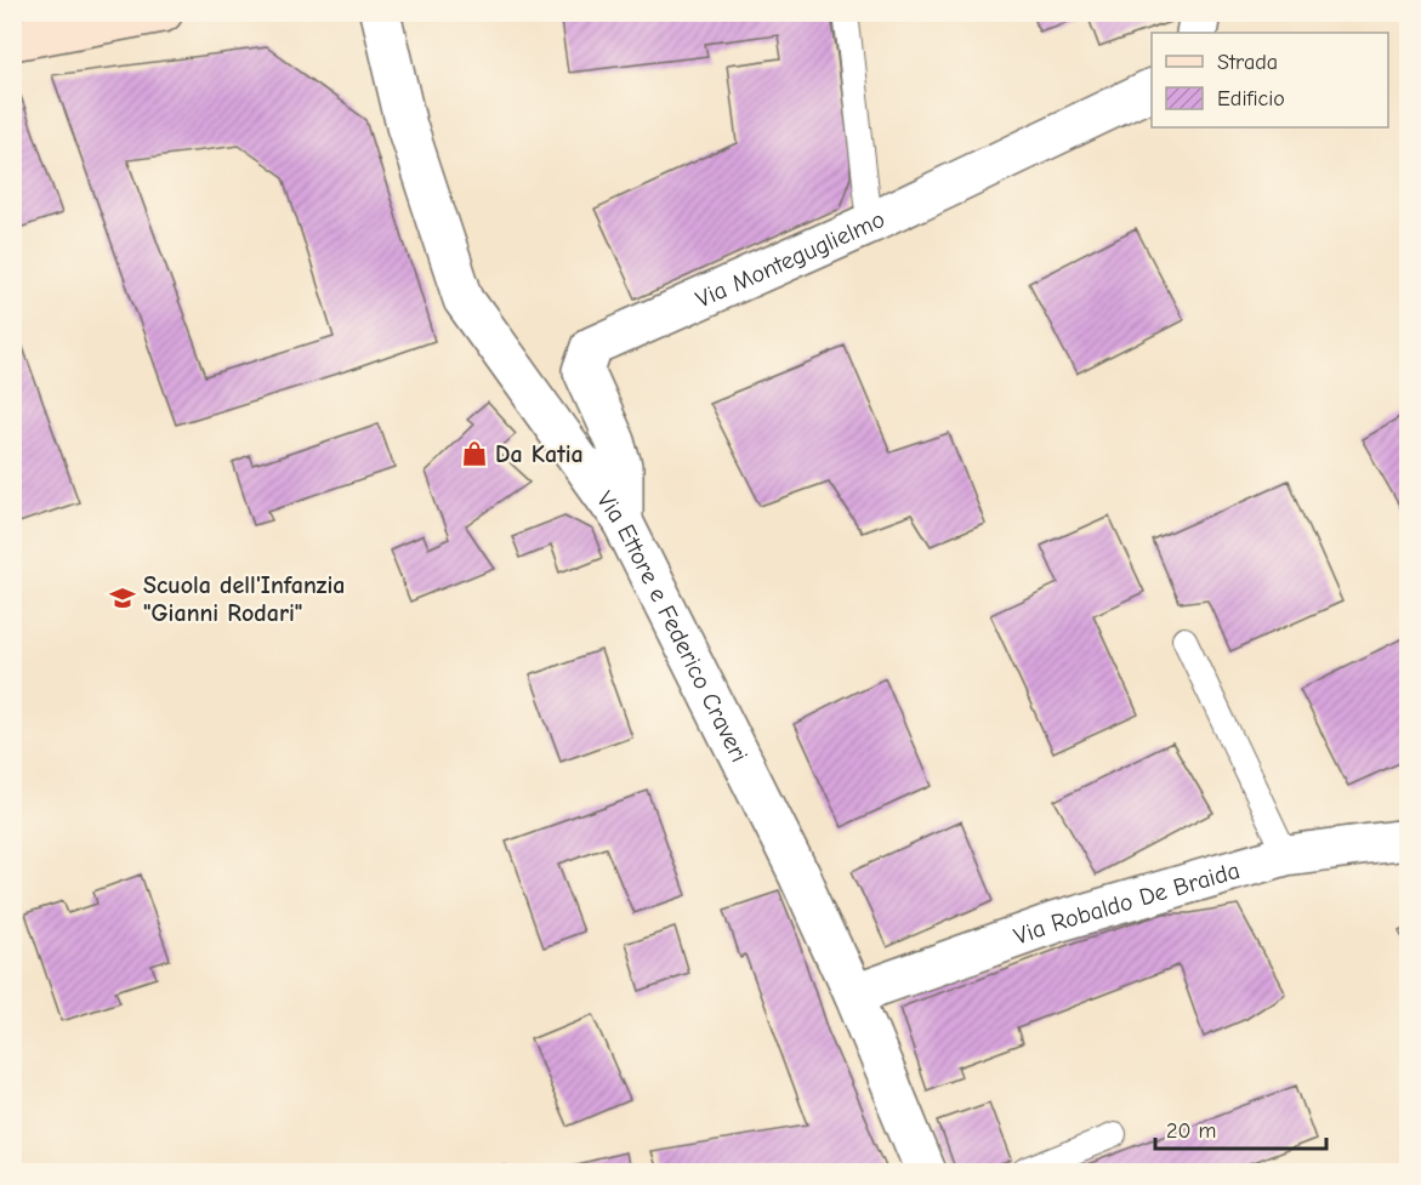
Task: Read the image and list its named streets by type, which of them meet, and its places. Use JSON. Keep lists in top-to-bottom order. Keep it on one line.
{"streets":{"street":["Via Monteguglielmo","Via Ettore e Federico Craveri","Via Robaldo De Braida"]},"crossings":[["Via Monteguglielmo","Via Ettore e Federico Craveri"],["Via Ettore e Federico Craveri","Via Robaldo De Braida"]],"places":{"shop":["Da Katia"],"school or university":["Scuola dell'Infanzia \"Gianni Rodari\""]},"legend":["Strada","Edificio"],"scale_bar":"20 m"}
